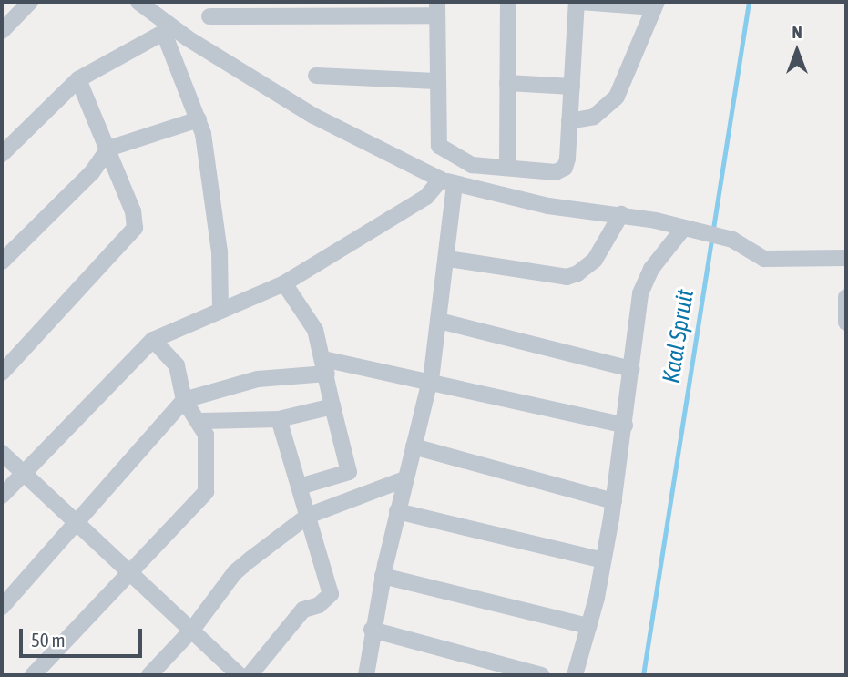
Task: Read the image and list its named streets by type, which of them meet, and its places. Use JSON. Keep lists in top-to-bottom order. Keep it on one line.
{"water":["Kaal Spruit"],"scale_bar":"50 m","north":"top"}
